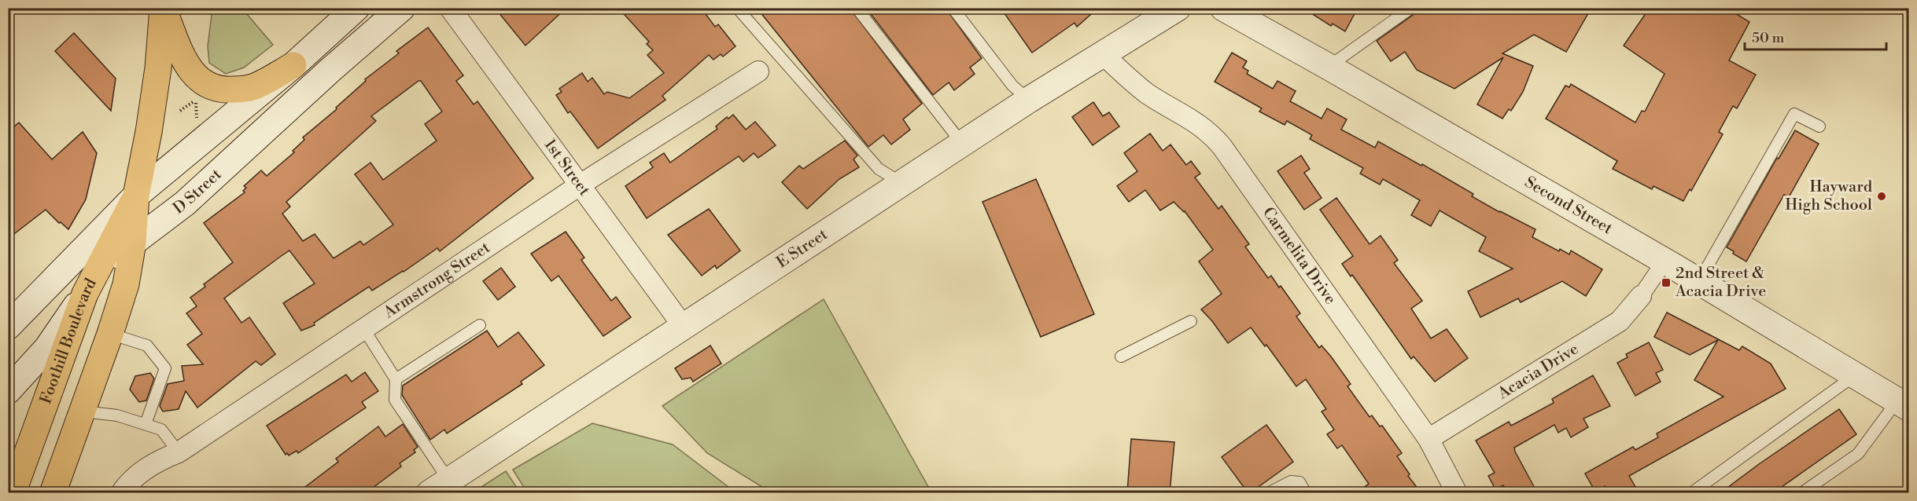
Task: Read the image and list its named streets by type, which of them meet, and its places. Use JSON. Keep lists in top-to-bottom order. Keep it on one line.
{"streets":{"main road":["Foothill Boulevard"],"street":["1st Street","D Street","Second Street","E Street","Carmelita Drive","Armstrong Street","Acacia Drive"]},"crossings":[["1st Street","E Street"],["1st Street","Armstrong Street"],["D Street","Foothill Boulevard"],["E Street","Carmelita Drive"],["Carmelita Drive","Acacia Drive"]],"places":{"other":["Hayward High School"],"transit":["2nd Street & Acacia Drive"]},"scale_bar":"50 m"}
